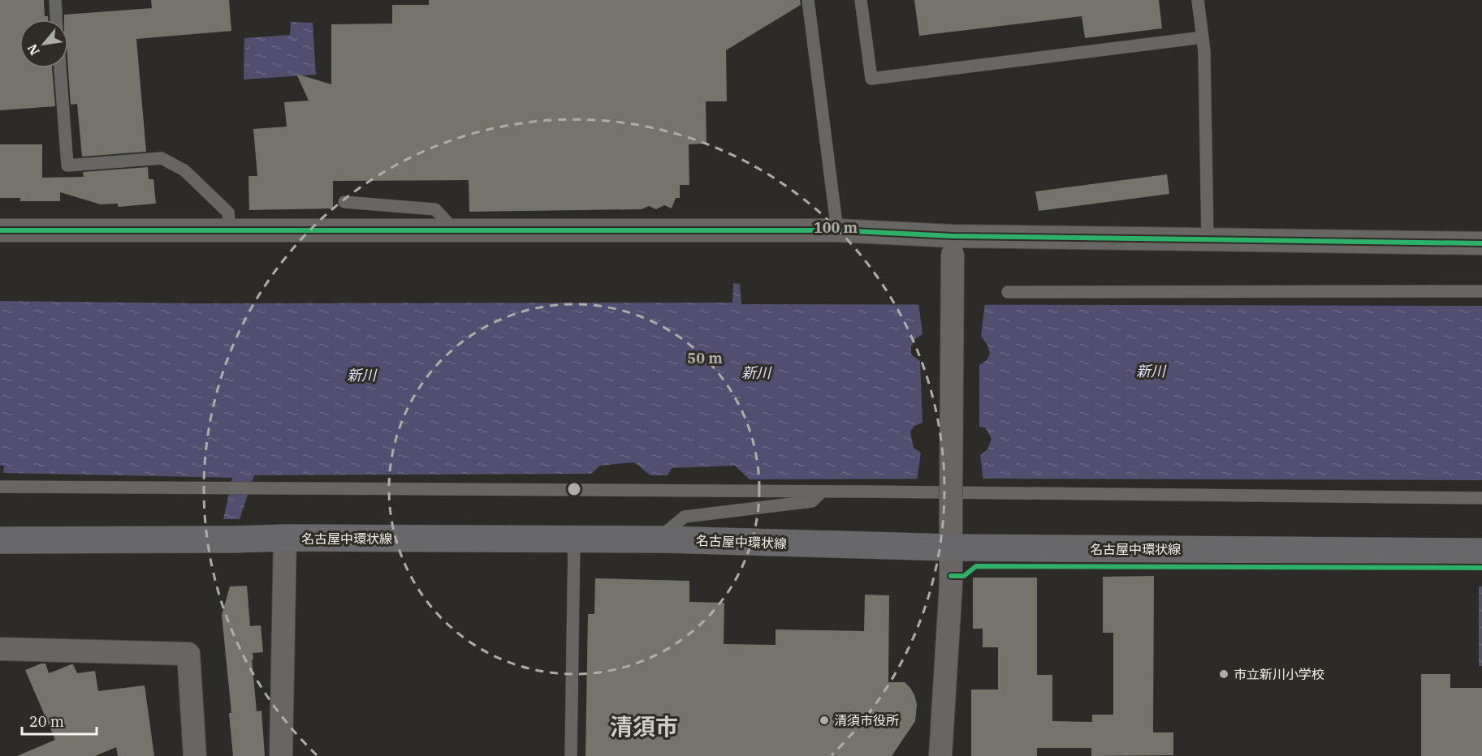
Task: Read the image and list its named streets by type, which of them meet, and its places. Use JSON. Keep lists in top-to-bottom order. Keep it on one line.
{"streets":{"main road":["名古屋中環状線"]},"districts":["清須市"],"water":["新川"],"places":["市立新川小学校","清須市役所"],"scale_bar":"20 m","north":"bottom left","rings":["100 m","50 m"]}
